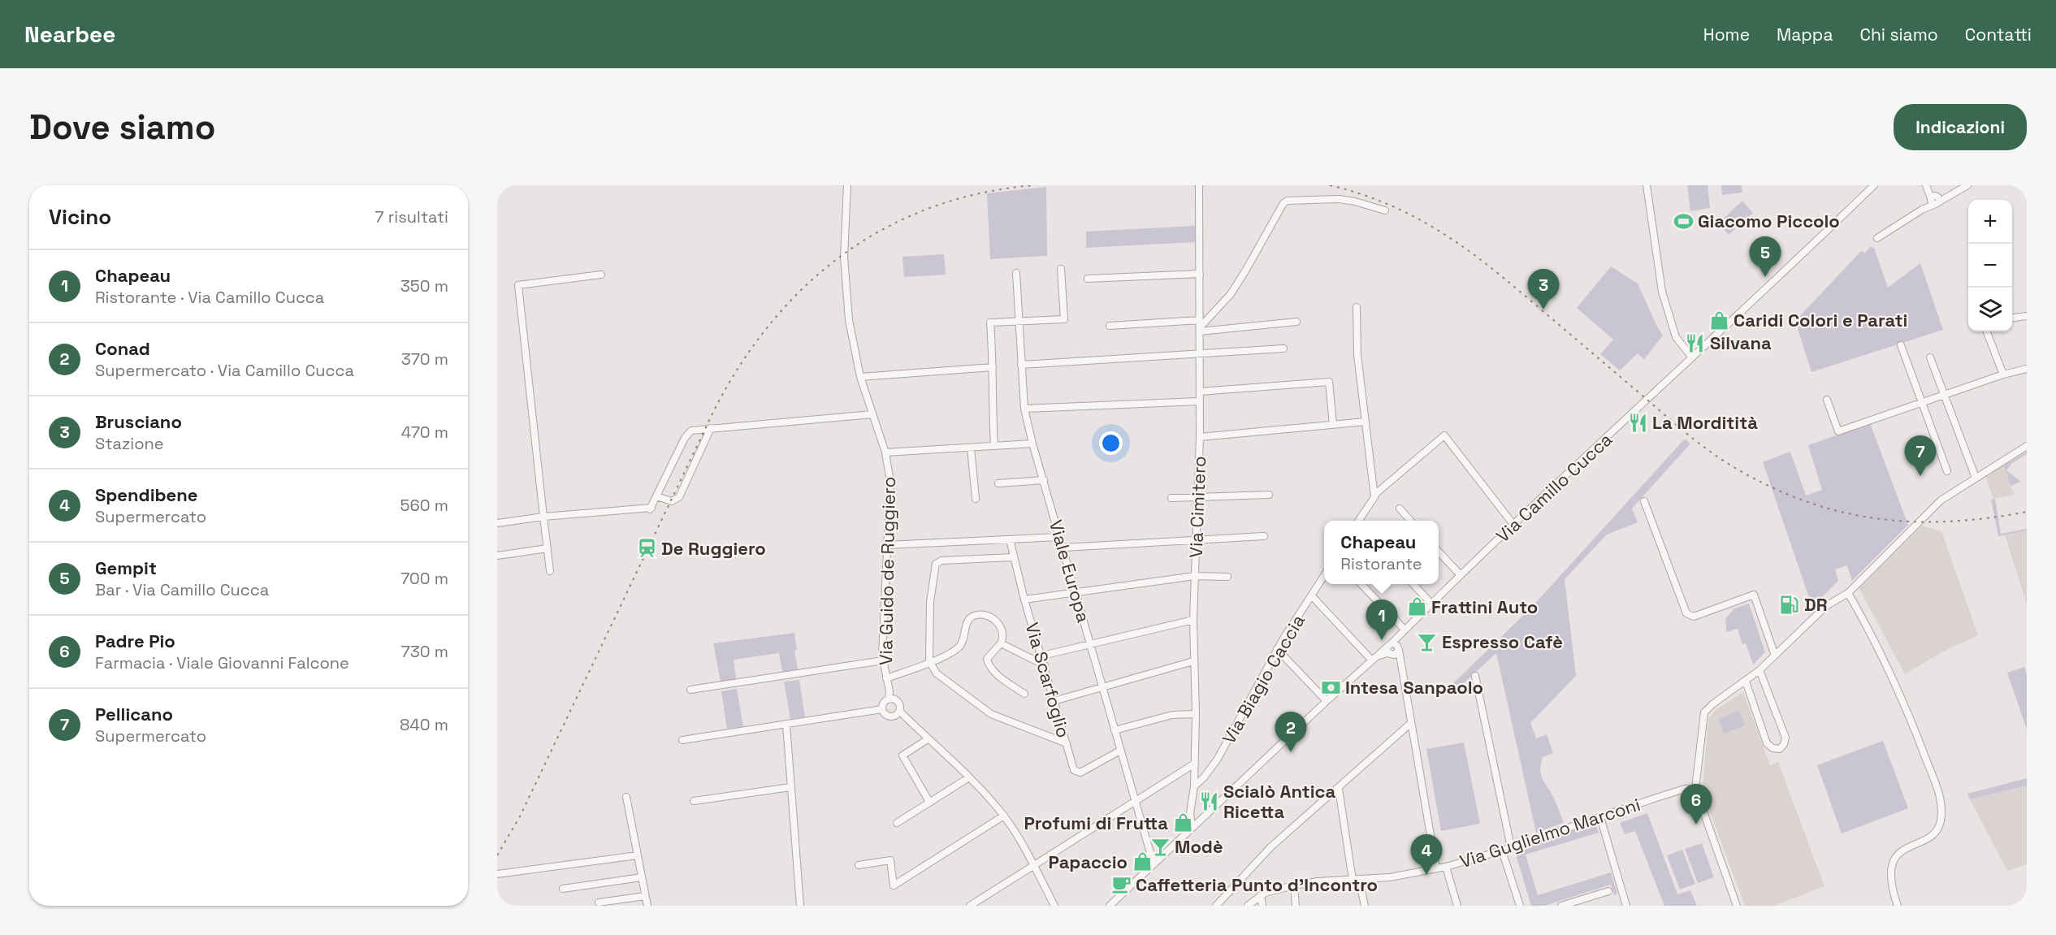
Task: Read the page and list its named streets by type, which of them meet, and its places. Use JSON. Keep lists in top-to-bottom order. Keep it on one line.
{"streets":{"street":["Via Camillo Cucca","Via Cimitero","Via Guido de Ruggiero","Viale Europa","Via Biagio Caccia","Via Scarfoglio","Via Guglielmo Marconi"]},"crossings":[["Via Cimitero","Via Biagio Caccia"],["Viale Europa","Via Scarfoglio"]],"places":{"sports":["Giacomo Piccolo"],"shop":["Caridi Colori e Parati","Frattini Auto","Profumi di Frutta","Papaccio"],"restaurant":["Silvana","La Morditità","Scialò Antica Ricetta"],"station":["De Ruggiero"],"fuel station":["DR"],"bar":["Espresso Cafè","Modè"],"bank":["Intesa Sanpaolo"],"cafe":["Caffetteria Punto d'Incontro"]},"page":{"header":"Nearbee","nav":["Home","Mappa","Chi siamo","Contatti"],"buttons":"Indicazioni","title":"Dove siamo","heading":["Vicino","7 risultati"],"map_buttons":["+","−"],"pins":["5","3","7","1","2","6","4"],"list":[{"mark":"1","name":"Chapeau","note":"Ristorante · Via Camillo Cucca","value":"350 m"},{"mark":"2","name":"Conad","note":"Supermercato · Via Camillo Cucca","value":"370 m"},{"mark":"3","name":"Brusciano","note":"Stazione","value":"470 m"},{"mark":"4","name":"Spendibene","note":"Supermercato","value":"560 m"},{"mark":"5","name":"Gempit","note":"Bar · Via Camillo Cucca","value":"700 m"},{"mark":"6","name":"Padre Pio","note":"Farmacia · Viale Giovanni Falcone","value":"730 m"},{"mark":"7","name":"Pellicano","note":"Supermercato","value":"840 m"}],"popup":["Chapeau","Ristorante"]}}
